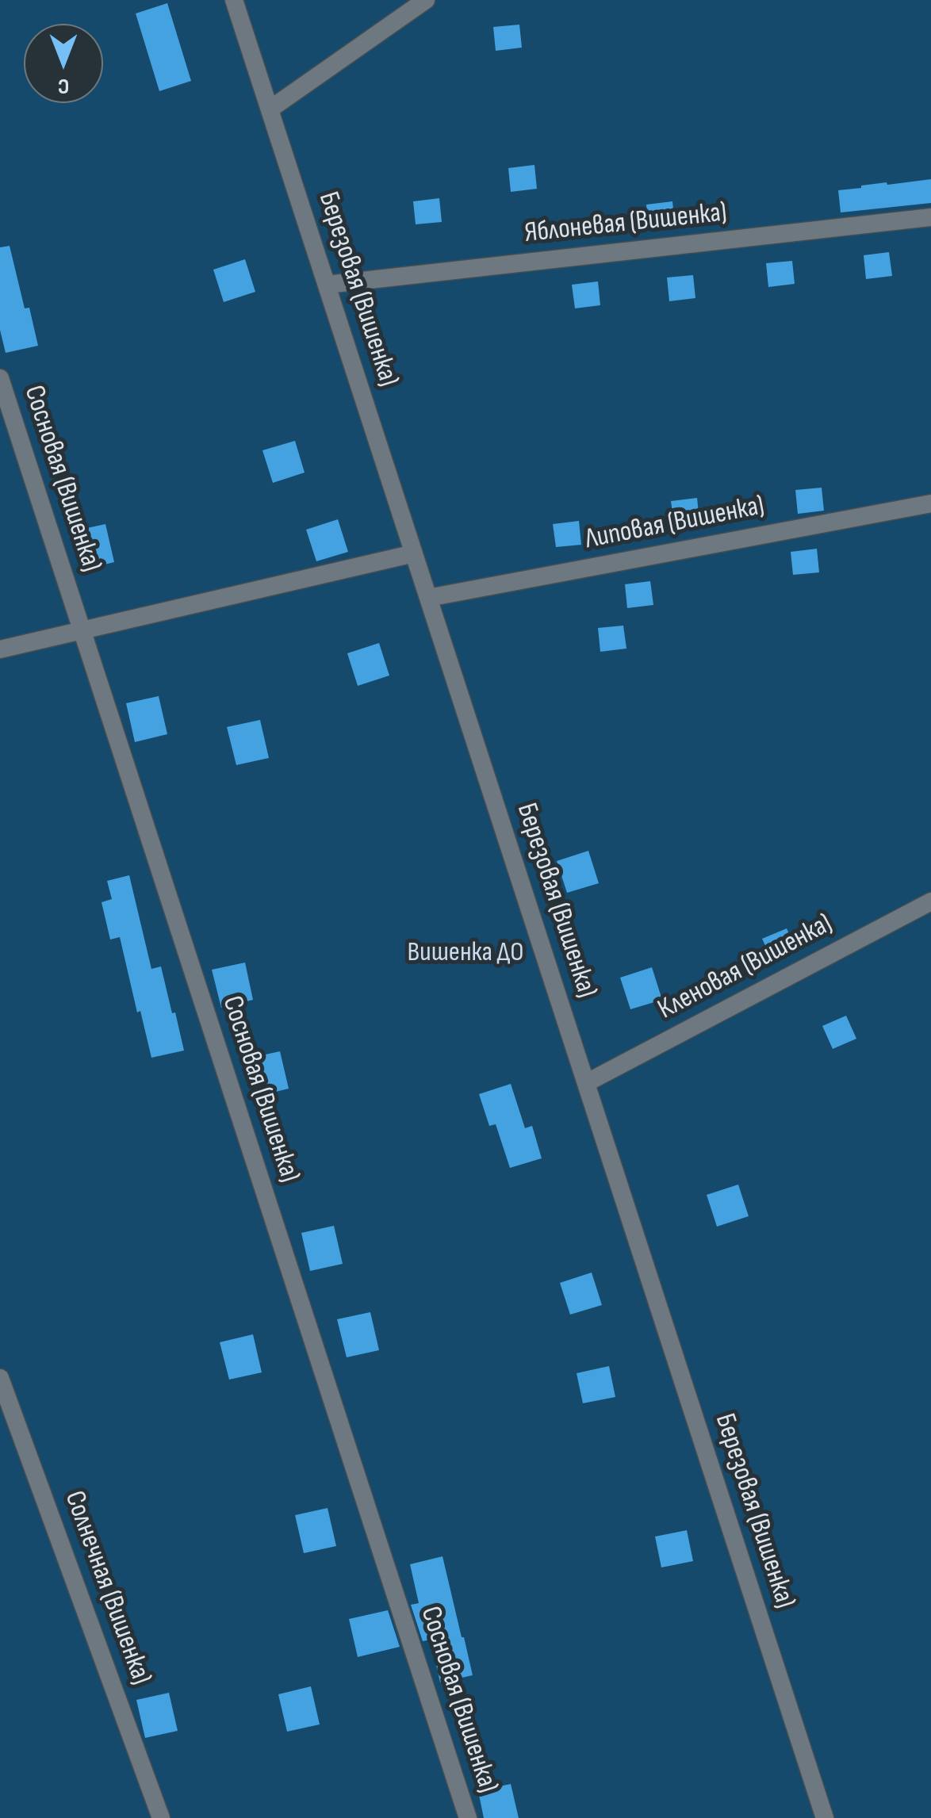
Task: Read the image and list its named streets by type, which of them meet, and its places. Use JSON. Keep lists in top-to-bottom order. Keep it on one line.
{"streets":{"lane":["Яблоневая (Вишенка)","Березовая (Вишенка)","Сосновая (Вишенка)","Липовая (Вишенка)","Кленовая (Вишенка)","Солнечная (Вишенка)"]},"crossings":[["Яблоневая (Вишенка)","Березовая (Вишенка)"],["Березовая (Вишенка)","Липовая (Вишенка)"],["Березовая (Вишенка)","Кленовая (Вишенка)"]],"parks":["Вишенка ДО"],"north":"bottom"}
